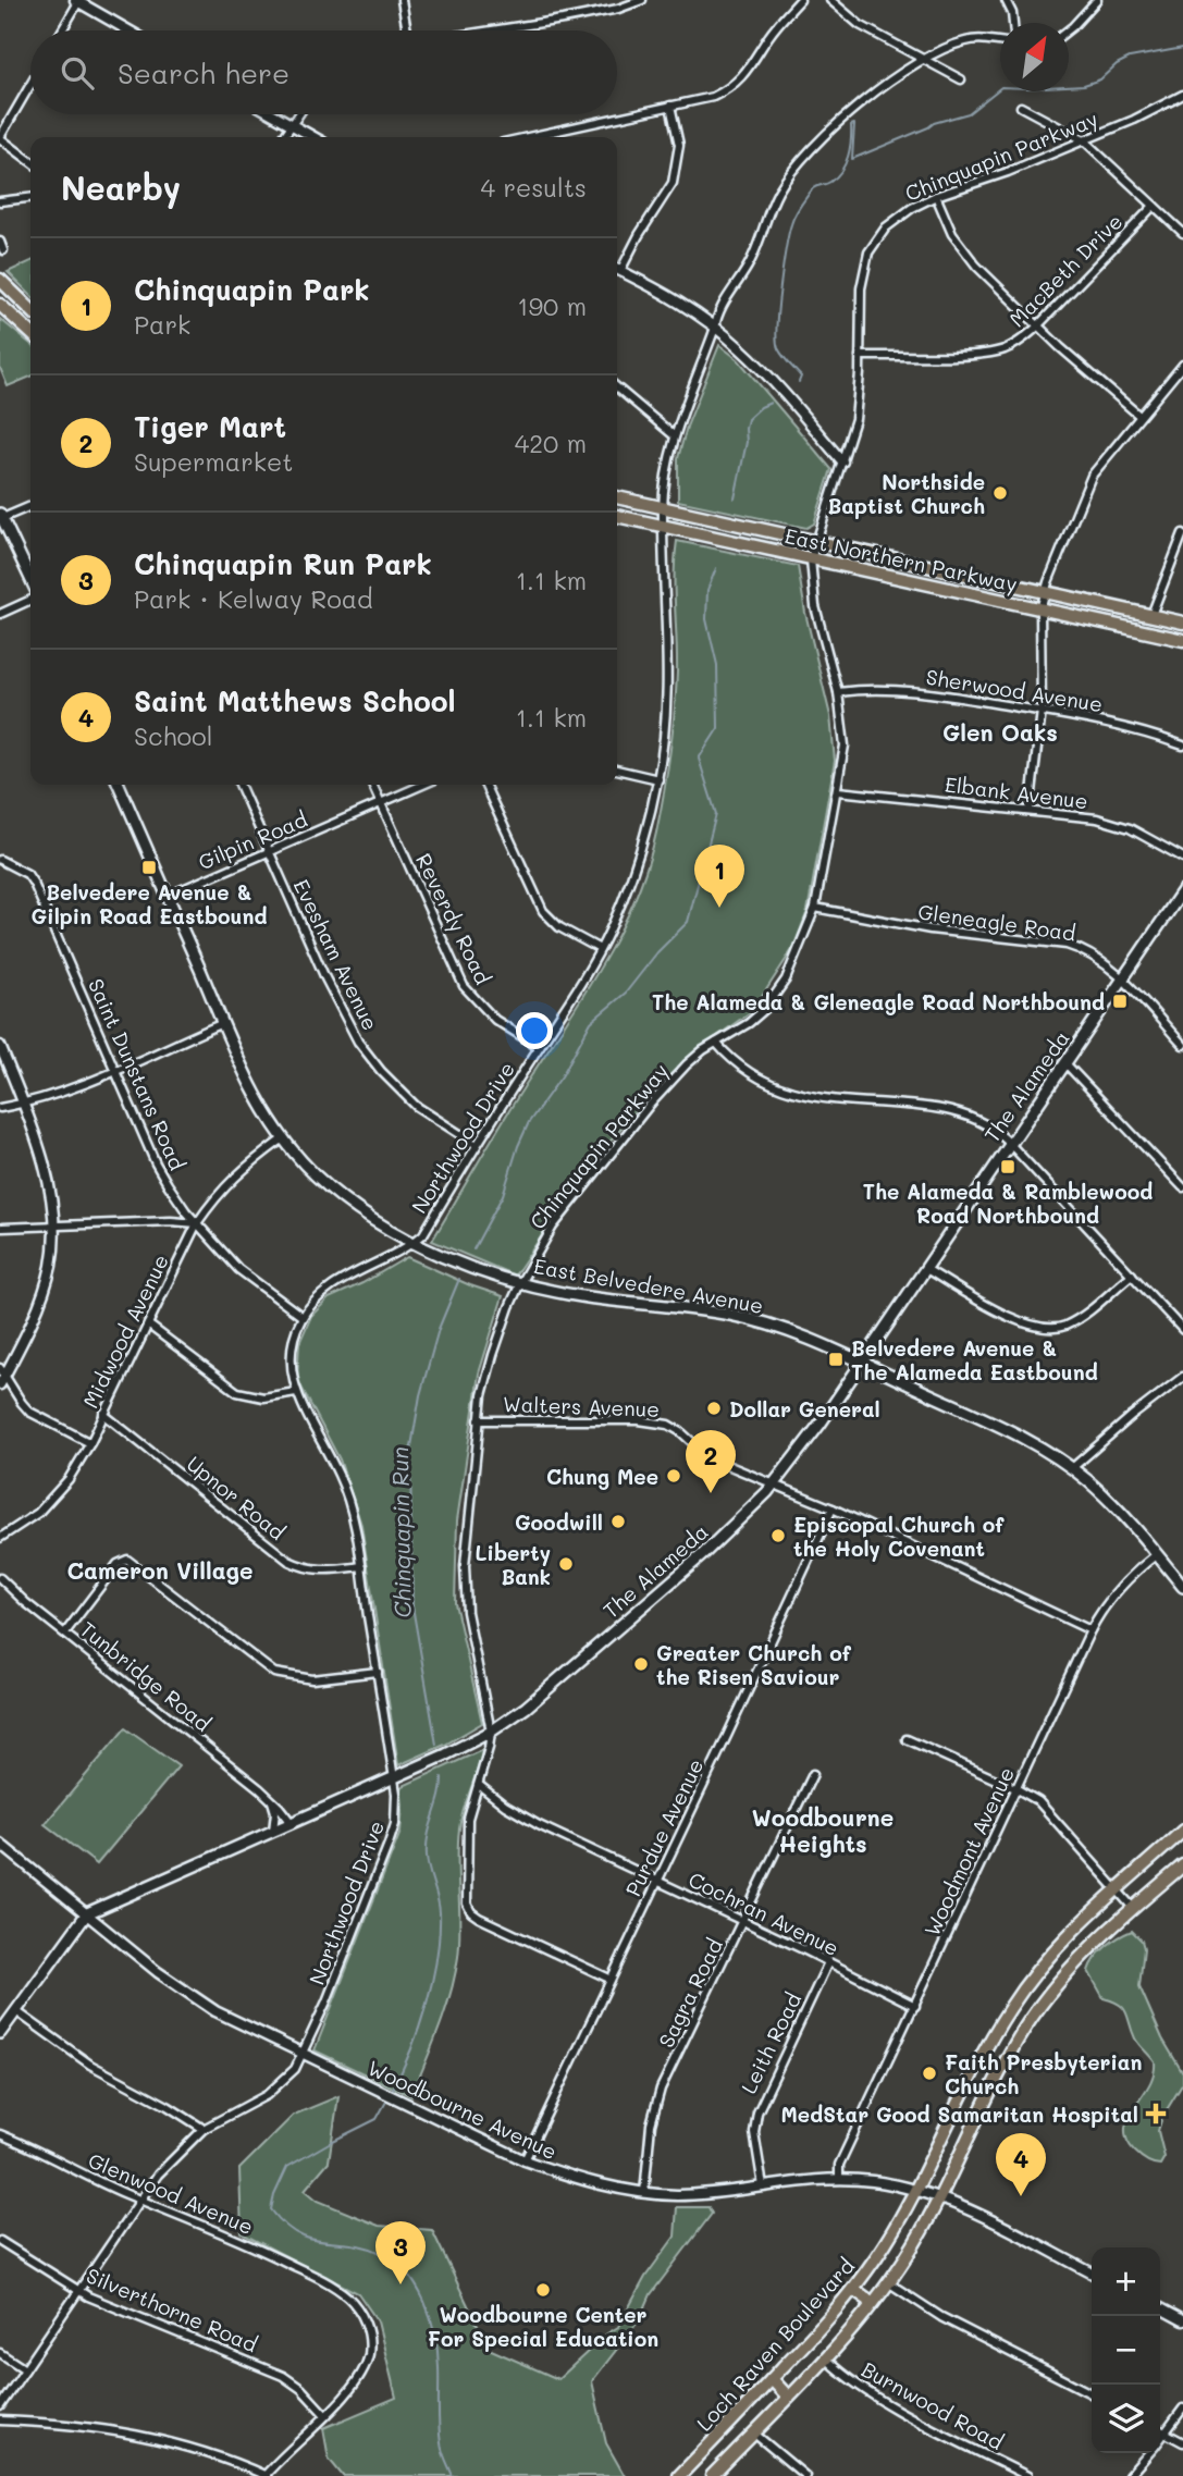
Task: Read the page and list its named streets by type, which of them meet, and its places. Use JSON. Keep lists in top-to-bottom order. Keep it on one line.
{"streets":{"main road":["East Northern Parkway","The Alameda","East Belvedere Avenue","Loch Raven Boulevard"],"street":["Chinquapin Parkway","MacBeth Drive","Sherwood Avenue","Elbank Avenue","Gilpin Road","Reverdy Road","Gleneagle Road","Evesham Avenue","Saint Dunstans Road","Northwood Drive","Midwood Avenue","Walters Avenue","Upnor Road","Tunbridge Road","Purdue Avenue","Woodmont Avenue","Cochran Avenue","Sagra Road","Leith Road","Woodbourne Avenue","Glenwood Avenue","Silverthorne Road","Burnwood Road"]},"crossings":[["Chinquapin Parkway","MacBeth Drive"],["Chinquapin Parkway","East Northern Parkway"],["Chinquapin Parkway","Sherwood Avenue"],["Chinquapin Parkway","Elbank Avenue"],["Chinquapin Parkway","Gleneagle Road"],["Chinquapin Parkway","The Alameda"],["Chinquapin Parkway","East Belvedere Avenue"],["Chinquapin Parkway","Walters Avenue"],["Chinquapin Parkway","Purdue Avenue"],["Chinquapin Parkway","Cochran Avenue"],["East Northern Parkway","Northwood Drive"],["Gilpin Road","Reverdy Road"],["Gilpin Road","Evesham Avenue"],["Gilpin Road","East Belvedere Avenue"],["Reverdy Road","Northwood Drive"],["Gleneagle Road","The Alameda"],["Evesham Avenue","Northwood Drive"],["Saint Dunstans Road","Northwood Drive"],["Saint Dunstans Road","Midwood Avenue"],["The Alameda","Northwood Drive"],["The Alameda","East Belvedere Avenue"],["The Alameda","Walters Avenue"],["The Alameda","Tunbridge Road"],["The Alameda","Woodbourne Avenue"],["Northwood Drive","East Belvedere Avenue"],["Northwood Drive","Upnor Road"],["Northwood Drive","Woodbourne Avenue"],["Northwood Drive","Glenwood Avenue"],["Northwood Drive","Silverthorne Road"],["East Belvedere Avenue","Midwood Avenue"],["East Belvedere Avenue","Woodmont Avenue"],["Midwood Avenue","Upnor Road"],["Walters Avenue","Purdue Avenue"],["Walters Avenue","Woodmont Avenue"],["Purdue Avenue","Cochran Avenue"],["Purdue Avenue","Woodbourne Avenue"],["Woodmont Avenue","Cochran Avenue"],["Woodmont Avenue","Woodbourne Avenue"],["Cochran Avenue","Sagra Road"],["Cochran Avenue","Leith Road"],["Sagra Road","Woodbourne Avenue"],["Leith Road","Woodbourne Avenue"],["Woodbourne Avenue","Loch Raven Boulevard"],["Glenwood Avenue","Silverthorne Road"],["Loch Raven Boulevard","Burnwood Road"]],"districts":["Glen Oaks","Cameron Village","Woodbourne Heights"],"water":["Chinquapin Run"],"places":{"other":["Northside Baptist Church","Dollar General","Chung Mee","Goodwill","Episcopal Church of the Holy Covenant","Liberty Bank","Greater Church of the Risen Saviour","Faith Presbyterian Church","Woodbourne Center For Special Education"],"transit":["Belvedere Avenue & Gilpin Road Eastbound","The Alameda & Gleneagle Road Northbound","The Alameda & Ramblewood Road Northbound","Belvedere Avenue & The Alameda Eastbound"],"health":["MedStar Good Samaritan Hospital"]},"north":"top right","page":{"search":"Search here","heading":["Nearby","4 results"],"list":[{"mark":"1","name":"Chinquapin Park","note":"Park","value":"190 m"},{"mark":"2","name":"Tiger Mart","note":"Supermarket","value":"420 m"},{"mark":"3","name":"Chinquapin Run Park","note":"Park · Kelway Road","value":"1.1 km"},{"mark":"4","name":"Saint Matthews School","note":"School","value":"1.1 km"}],"pins":["1","2","4","3"],"map_buttons":["+","−"]}}
